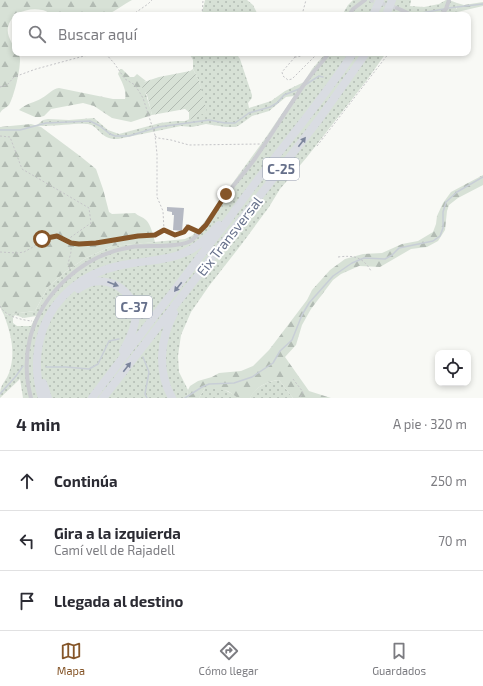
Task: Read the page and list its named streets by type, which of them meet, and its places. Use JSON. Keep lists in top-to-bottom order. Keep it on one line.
{"streets":{"highway":["C-25","Eix Transversal","C-37"]},"crossings":[["Eix Transversal","C-37"]],"page":{"search":"Buscar aquí","heading":["4 min","A pie · 320 m"],"list":[["Continúa","250 m"],["Gira a la izquierda","Camí vell de Rajadell","70 m"],"Llegada al destino"],"nav":["Mapa","Cómo llegar","Guardados"]}}
